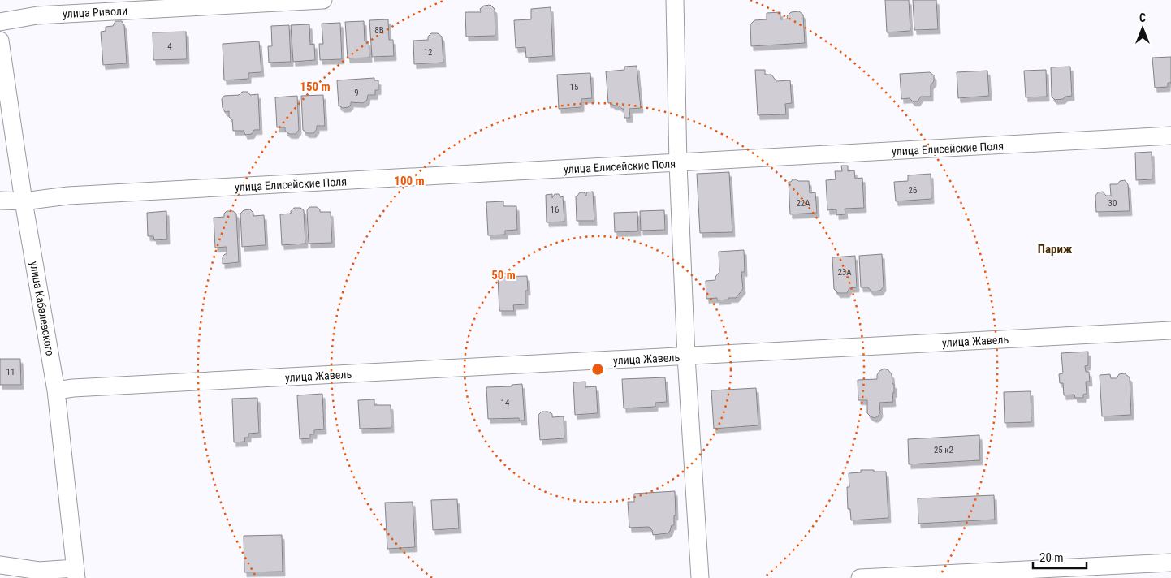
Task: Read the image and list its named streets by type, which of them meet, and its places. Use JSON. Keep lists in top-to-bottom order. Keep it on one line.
{"streets":{"street":["улица Риволи","улица Елисейские Поля","улица Кабалевского","улица Жавель"]},"crossings":[["улица Елисейские Поля","улица Кабалевского"],["улица Кабалевского","улица Жавель"]],"districts":["Париж"],"house_numbers":["8В","4","12","15","9","26","22А","30","16","23А","11","14","25 к2"],"scale_bar":"20 m","north":"top","rings":["150 m","100 m","50 m"]}
